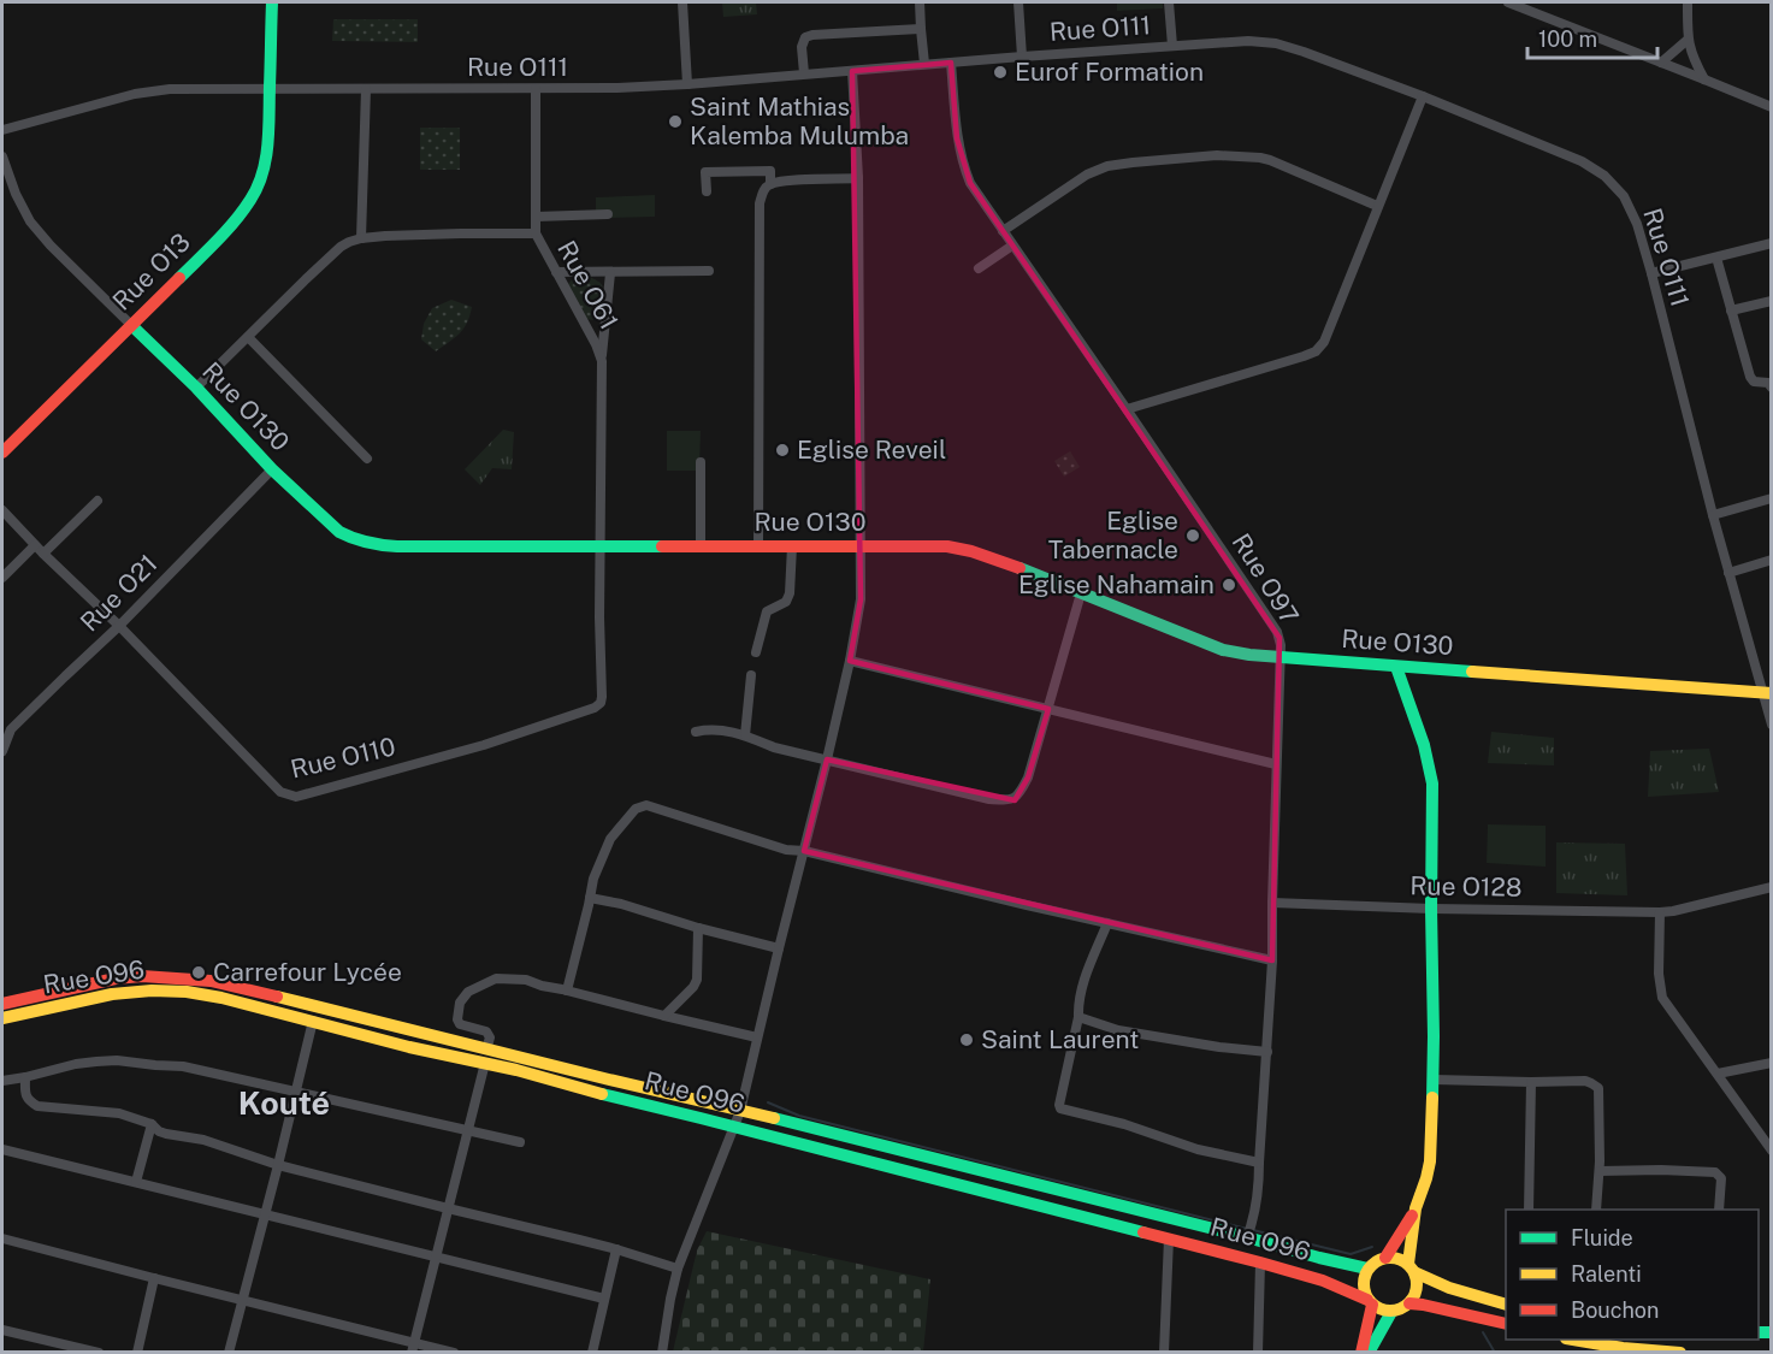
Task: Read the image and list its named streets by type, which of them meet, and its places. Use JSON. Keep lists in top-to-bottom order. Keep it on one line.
{"streets":{"main road":["Rue O13","Rue O130","Rue O96"],"street":["Rue O111","Rue O61","Rue O97","Rue O21","Rue O110","Rue O128"]},"crossings":[["Rue O111","Rue O13"],["Rue O111","Rue O61"],["Rue O111","Rue O130"],["Rue O111","Rue O97"],["Rue O13","Rue O130"],["Rue O61","Rue O130"],["Rue O61","Rue O110"],["Rue O130","Rue O97"],["Rue O130","Rue O21"],["Rue O130","Rue O110"],["Rue O97","Rue O128"],["Rue O97","Rue O96"],["Rue O21","Rue O110"]],"districts":["Kouté"],"places":["Eurof Formation","Saint Mathias Kalemba Mulumba","Eglise Reveil","Eglise Tabernacle","Eglise Nahamain","Carrefour Lycée","Saint Laurent"],"legend":["Fluide","Ralenti","Bouchon"],"scale_bar":"100 m"}
